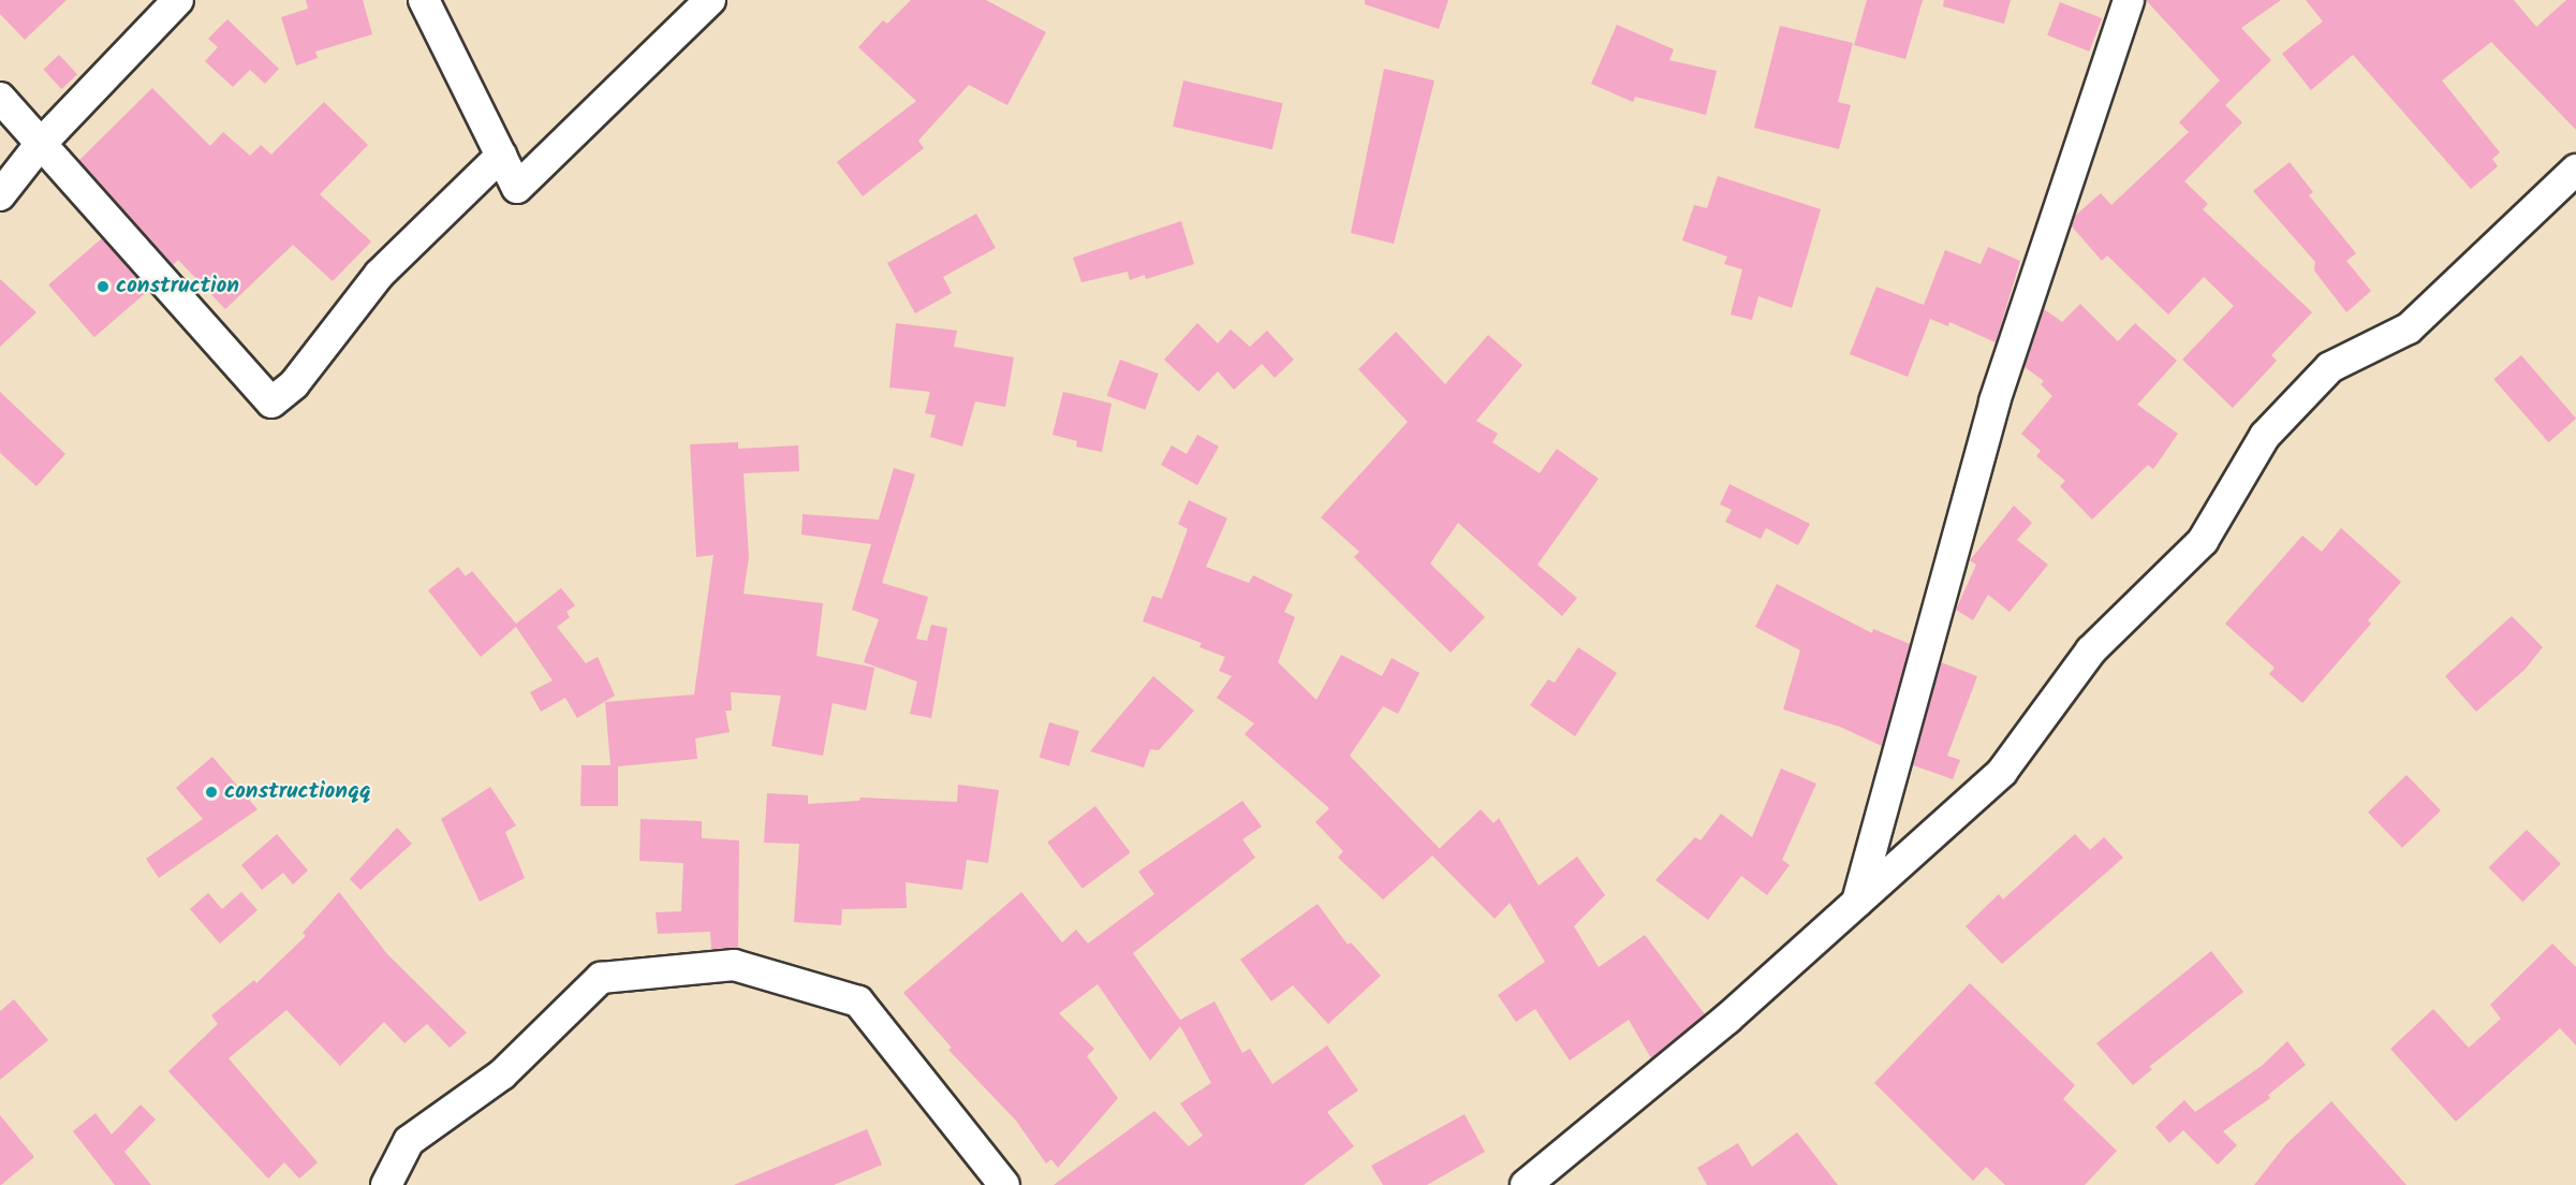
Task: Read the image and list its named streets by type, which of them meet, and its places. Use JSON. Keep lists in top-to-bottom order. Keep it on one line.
{"places":["construction","constructionqq"]}
